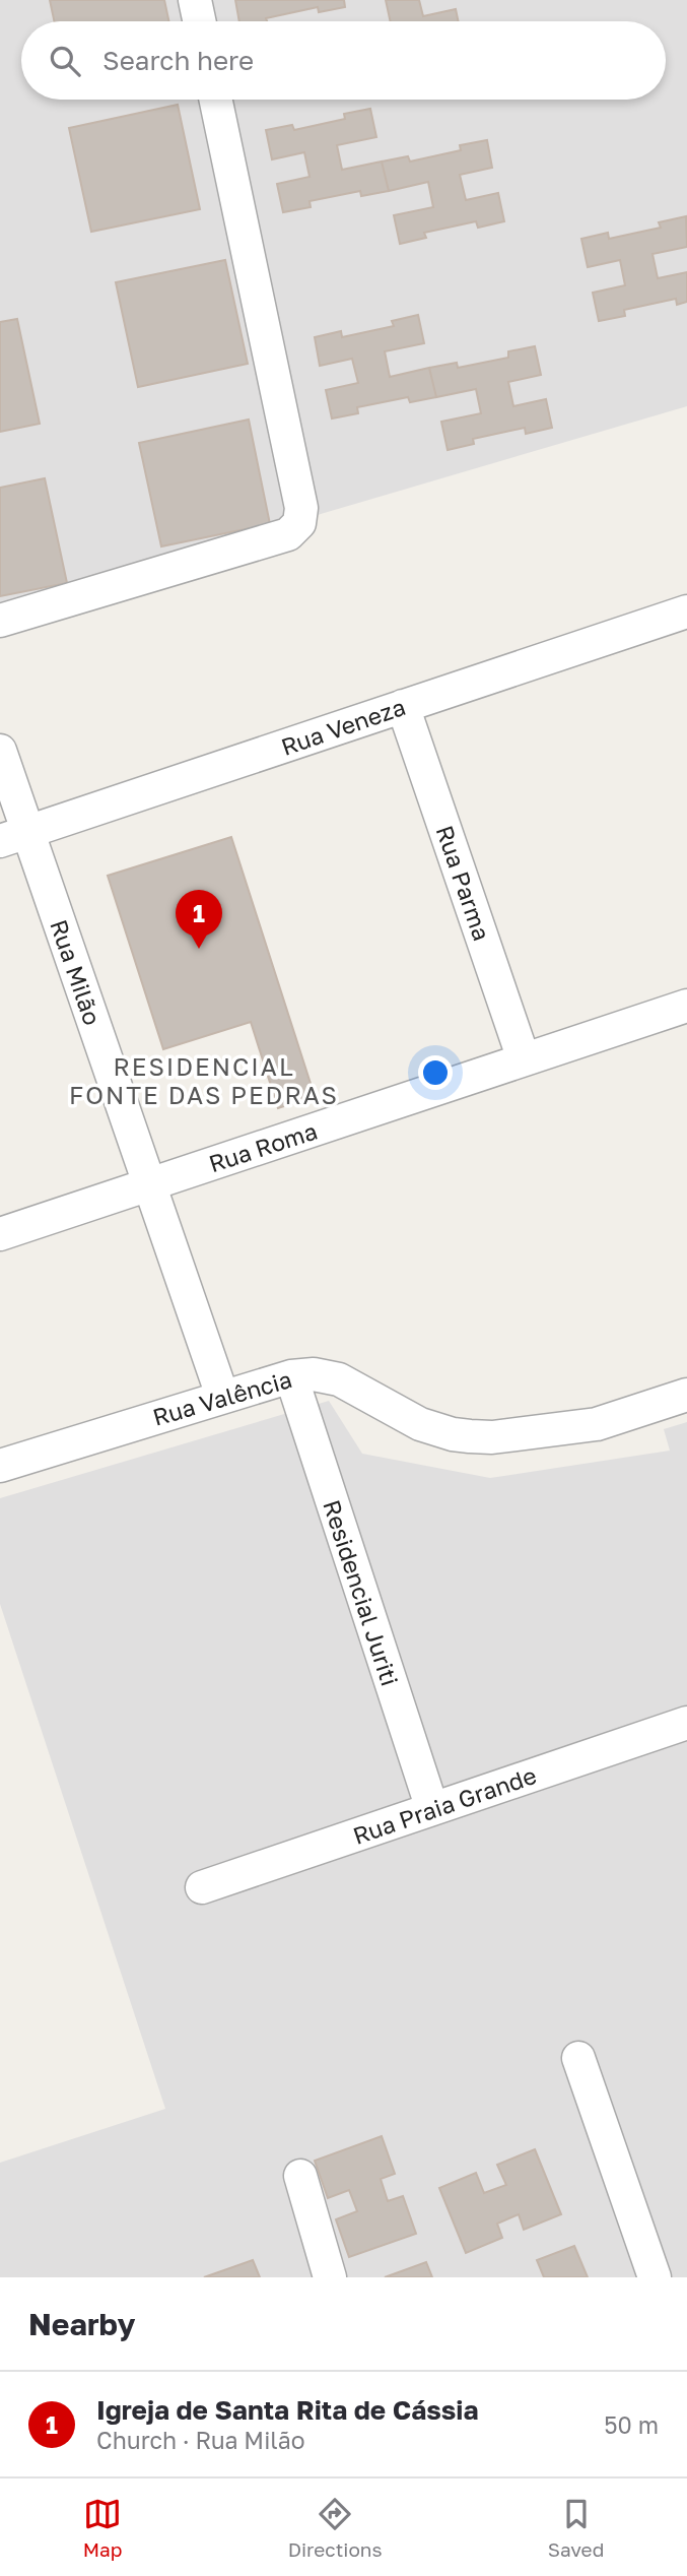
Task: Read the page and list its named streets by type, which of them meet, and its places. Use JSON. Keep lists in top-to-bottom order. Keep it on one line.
{"streets":{"street":["Rua Veneza","Rua Parma","Rua Milão","Rua Roma","Rua Valência","Residencial Juriti","Rua Praia Grande"]},"crossings":[["Rua Veneza","Rua Parma"],["Rua Veneza","Rua Milão"],["Rua Parma","Rua Roma"],["Rua Milão","Rua Roma"],["Rua Milão","Rua Valência"],["Rua Valência","Residencial Juriti"],["Residencial Juriti","Rua Praia Grande"]],"districts":["RESIDENCIAL FONTE DAS PEDRAS"],"page":{"search":"Search here","pins":"1","heading":"Nearby","list":[{"mark":"1","name":"Igreja de Santa Rita de Cássia","note":"Church · Rua Milão","value":"50 m"}],"nav":["Map","Directions","Saved"]}}
